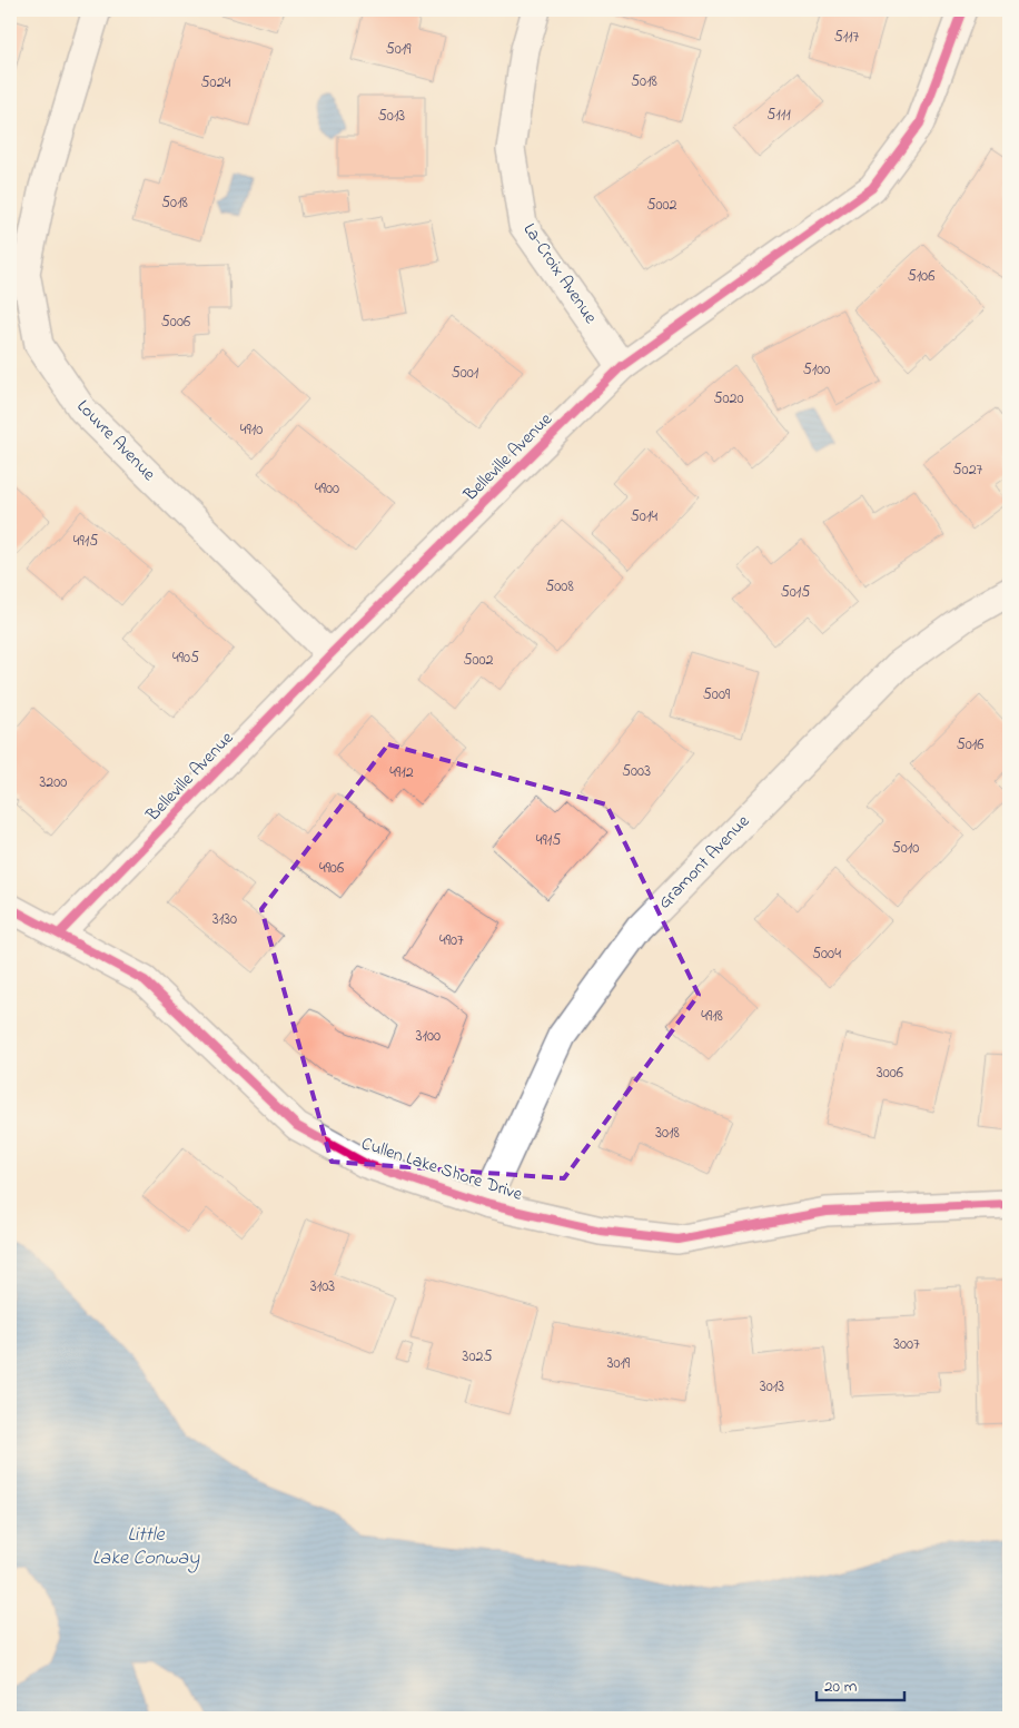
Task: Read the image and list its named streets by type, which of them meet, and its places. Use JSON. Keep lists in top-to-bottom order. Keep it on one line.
{"streets":{"street":["La-Croix Avenue","Louvre Avenue","Belleville Avenue","Gramont Avenue","Cullen Lake Shore Drive"]},"crossings":[["La-Croix Avenue","Belleville Avenue"],["Louvre Avenue","Belleville Avenue"],["Belleville Avenue","Cullen Lake Shore Drive"],["Gramont Avenue","Cullen Lake Shore Drive"]],"water":["Little Lake Conway"],"house_numbers":["5117","5019","5018","5024","5111","5013","5018","5002","5106","5006","5100","5001","5020","4910","5027","4900","5014","4915","5008","5015","4905","5002","5009","5016","5003","4912","3200","4915","5010","4906","3130","4907","5004","4918","3100","3006","3018","3103","3007","3025","3019","3013"],"scale_bar":"20 m"}
